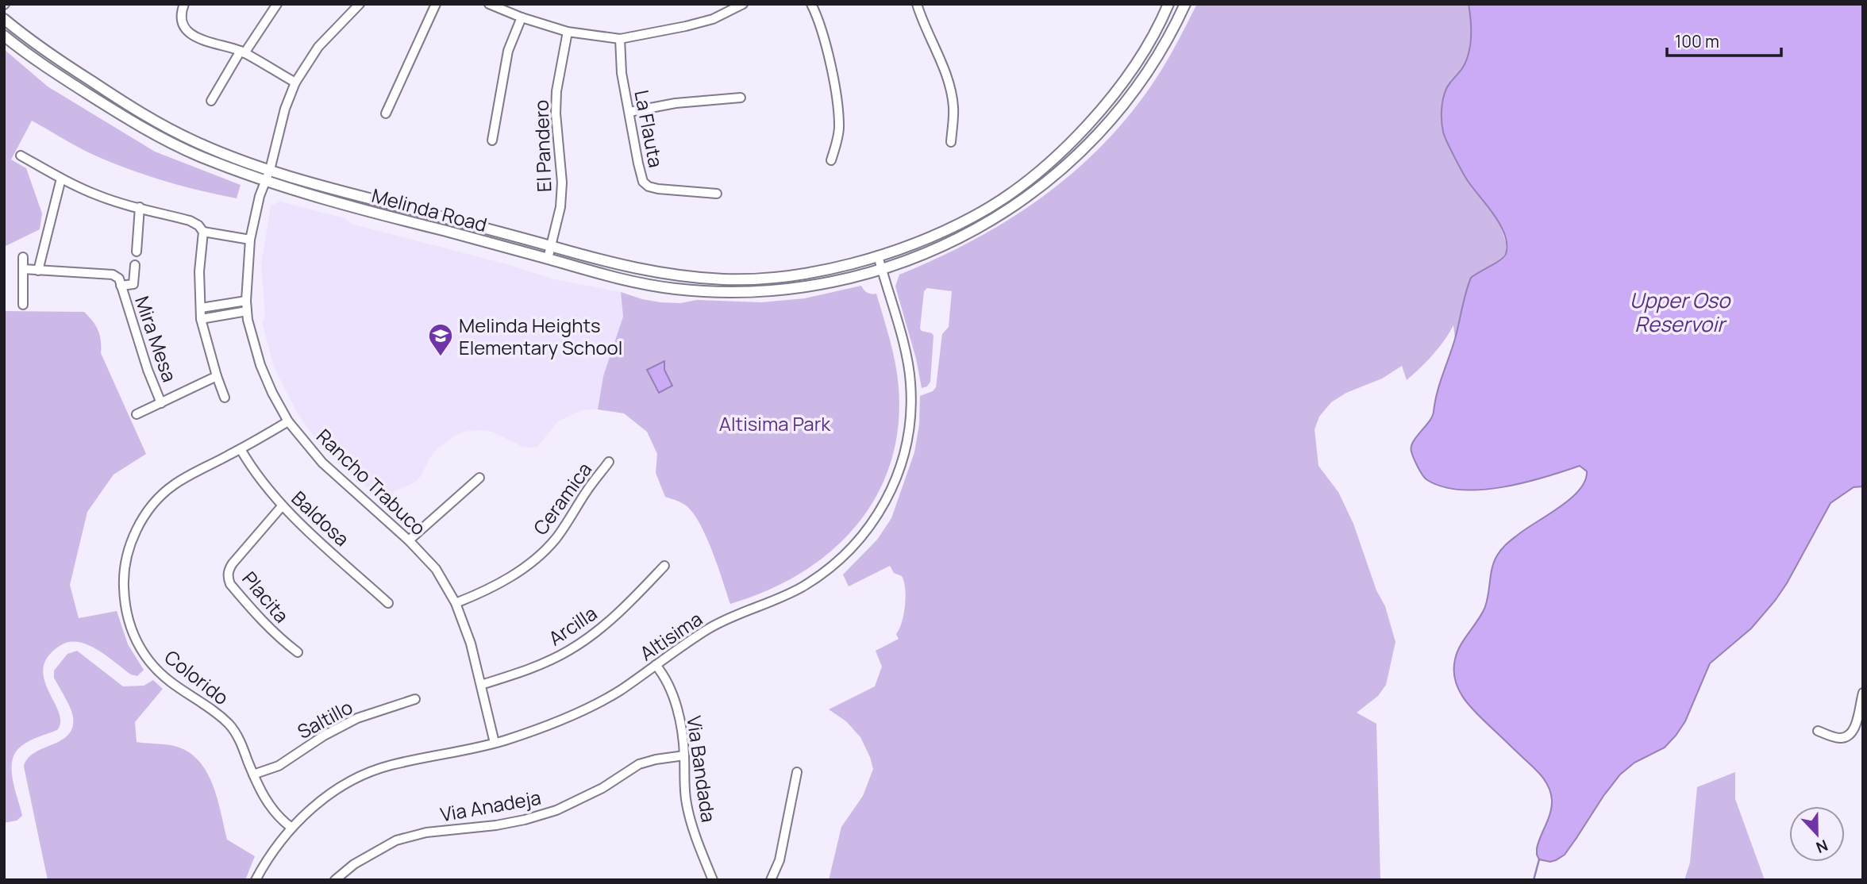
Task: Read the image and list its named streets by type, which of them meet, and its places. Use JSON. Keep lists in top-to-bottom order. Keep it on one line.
{"streets":{"main road":["Melinda Road"],"street":["La Flauta","El Pandero","Mira Mesa","Rancho Trabuco","Ceramica","Baldosa","Placita","Arcilla","Altisima","Colorido","Saltillo","Via Bandada","Via Anadeja"]},"crossings":[["El Pandero","Melinda Road"],["Melinda Road","Rancho Trabuco"],["Melinda Road","Altisima"],["Rancho Trabuco","Ceramica"],["Rancho Trabuco","Arcilla"],["Rancho Trabuco","Altisima"],["Rancho Trabuco","Colorido"],["Baldosa","Placita"],["Baldosa","Colorido"],["Altisima","Colorido"],["Altisima","Via Bandada"],["Colorido","Saltillo"],["Via Bandada","Via Anadeja"]],"water":["Upper Oso Reservoir"],"parks":["Altisima Park"],"places":{"school or university":["Melinda Heights Elementary School"]},"scale_bar":"100 m","north":"bottom"}
